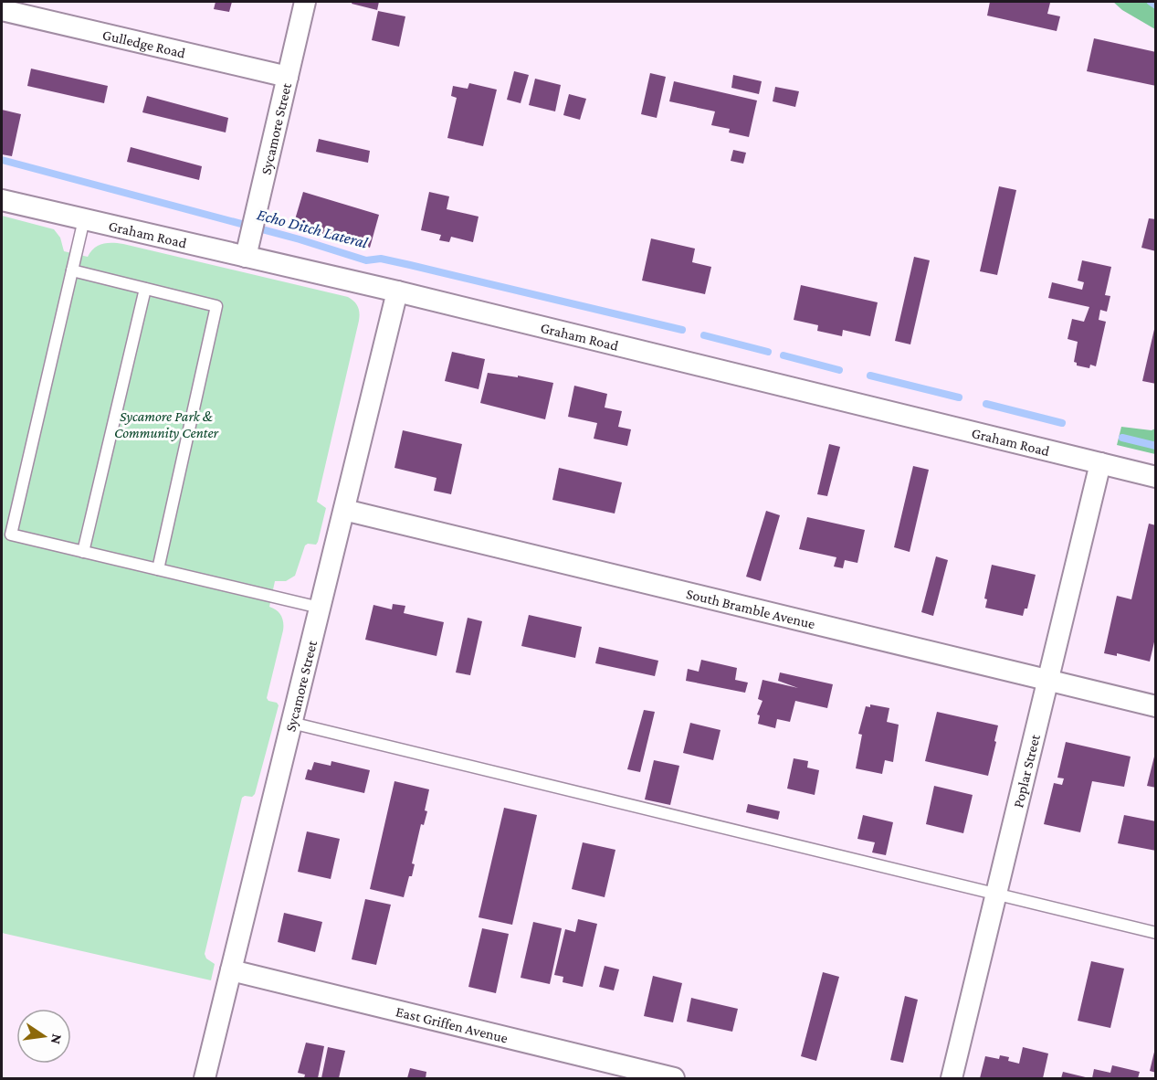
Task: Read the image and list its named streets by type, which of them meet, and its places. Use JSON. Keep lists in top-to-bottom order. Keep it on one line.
{"streets":{"street":["Gulledge Road","Sycamore Street","Graham Road","South Bramble Avenue","Poplar Street","East Griffen Avenue"]},"crossings":[["Gulledge Road","Sycamore Street"],["Sycamore Street","Graham Road"],["Sycamore Street","South Bramble Avenue"],["Sycamore Street","East Griffen Avenue"],["Graham Road","Poplar Street"],["South Bramble Avenue","Poplar Street"]],"water":["Echo Ditch Lateral"],"parks":["Sycamore Park & Community Center"],"north":"right"}
